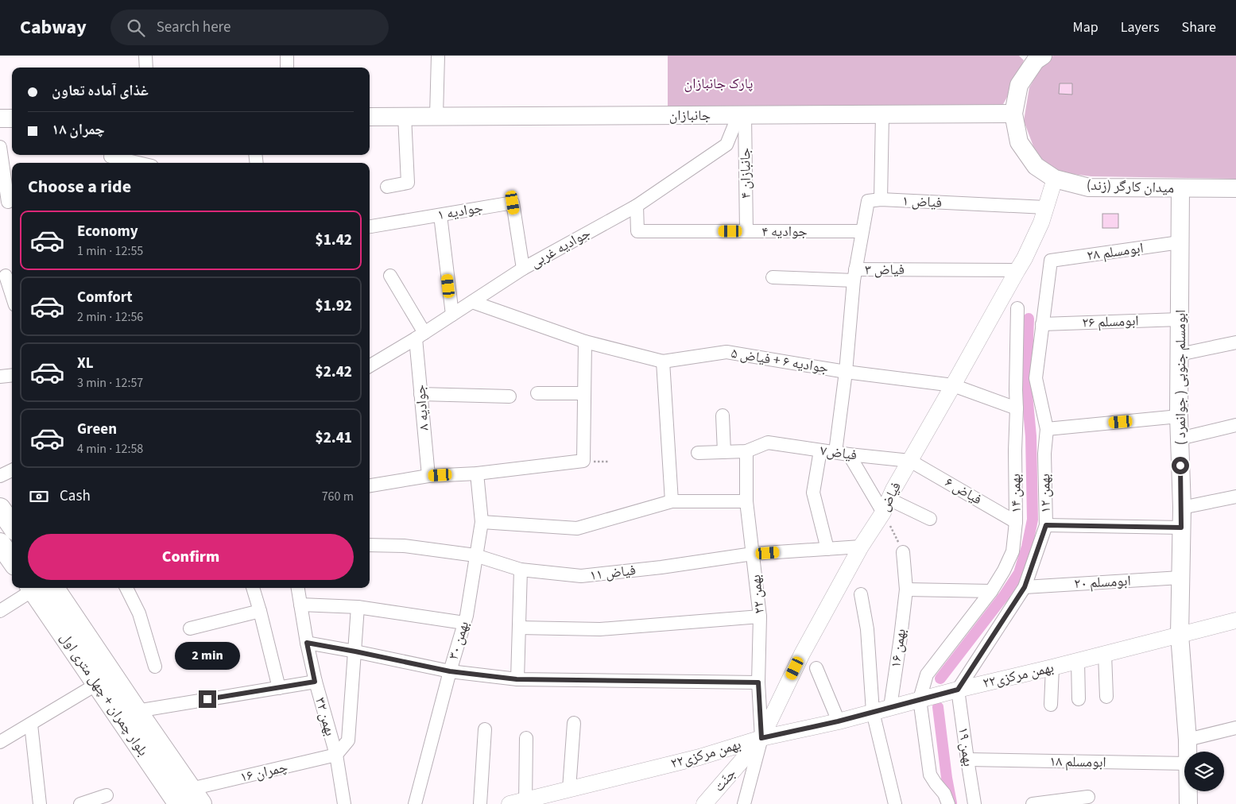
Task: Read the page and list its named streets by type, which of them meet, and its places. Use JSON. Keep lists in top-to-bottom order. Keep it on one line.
{"streets":{"main road":["جانبازان","میدان کارگر (زند)","ابومسلم جنوبی ( جوانمرد )","بلوار چمران + چهل متری اول"],"street":["جانبازان ۴","فیاض ۱","جوادیه ۱","جوادیه ۴","جوادیه غربی","ابومسلم ۲۸","فیاض ۳","ابومسلم ۲۶","جوادیه ۶ + فیاض ۵","جوادیه ۸","فیاض۷","فیاض ۶","بهمن ۱۴","بهمن ۱۲","فیاض","فیاض ۱۱","ابومسلم ۲۰","بهمن ۲۲","بهمن ۳۰","بهمن ۱۶","۲۲بهمن مرکزی","بهمن ۳۲","بهمن ۱۹","ابومسلم ۱۸","چمران ۱۶","جنّت"]},"crossings":[["جانبازان","جانبازان ۴"],["جانبازان","میدان کارگر (زند)"],["جانبازان","جوادیه غربی"],["جانبازان ۴","جوادیه ۴"],["جانبازان ۴","جوادیه غربی"],["میدان کارگر (زند)","ابومسلم جنوبی ( جوانمرد )"],["میدان کارگر (زند)","فیاض"],["فیاض ۱","فیاض"],["جوادیه ۱","جوادیه غربی"],["جوادیه ۴","جوادیه غربی"],["جوادیه غربی","جوادیه ۶ + فیاض ۵"],["جوادیه غربی","جوادیه ۸"],["ابومسلم ۲۸","ابومسلم جنوبی ( جوانمرد )"],["ابومسلم ۲۸","بهمن ۱۲"],["فیاض ۳","جوادیه ۶ + فیاض ۵"],["فیاض ۳","فیاض۷"],["فیاض ۳","فیاض"],["ابومسلم ۲۶","ابومسلم جنوبی ( جوانمرد )"],["ابومسلم ۲۶","بهمن ۱۲"],["جوادیه ۶ + فیاض ۵","بهمن ۱۴"],["جوادیه ۶ + فیاض ۵","فیاض"],["ابومسلم جنوبی ( جوانمرد )","ابومسلم ۲۰"],["ابومسلم جنوبی ( جوانمرد )","۲۲بهمن مرکزی"],["فیاض۷","فیاض ۶"],["فیاض۷","فیاض"],["فیاض۷","بهمن ۲۲"],["فیاض ۶","بهمن ۱۴"],["فیاض ۶","فیاض"],["بهمن ۱۴","۲۲بهمن مرکزی"],["بهمن ۱۲","ابومسلم ۲۰"],["بهمن ۱۲","۲۲بهمن مرکزی"],["بهمن ۱۲","بهمن ۱۹"],["فیاض","فیاض ۱۱"],["فیاض","بهمن ۲۲"],["فیاض","۲۲بهمن مرکزی"],["فیاض","جنّت"],["فیاض ۱۱","بهمن ۲۲"],["فیاض ۱۱","بهمن ۳۰"],["بهمن ۲۲","۲۲بهمن مرکزی"],["بهمن ۲۲","جنّت"],["بهمن ۱۶","۲۲بهمن مرکزی"],["۲۲بهمن مرکزی","بهمن ۱۹"],["۲۲بهمن مرکزی","جنّت"],["بلوار چمران + چهل متری اول","چمران ۱۶"],["بهمن ۳۲","چمران ۱۶"],["بهمن ۱۹","ابومسلم ۱۸"]],"parks":["پارک جانبازان"],"page":{"header":"Cabway","search":"Search here","nav":["Map","Layers","Share"],"banner":["غذای آماده تعاون","چمران ۱۸"],"heading":"Choose a ride","list":[{"name":"Economy","note":"1 min · 12:55","value":"$1.42"},{"name":"Comfort","note":"2 min · 12:56","value":"$1.92"},{"name":"XL","note":"3 min · 12:57","value":"$2.42"},{"name":"Green","note":"4 min · 12:58","value":"$2.41"}],"pay":["Cash","760 m"],"buttons":"Confirm","bubble":"2 min"}}
